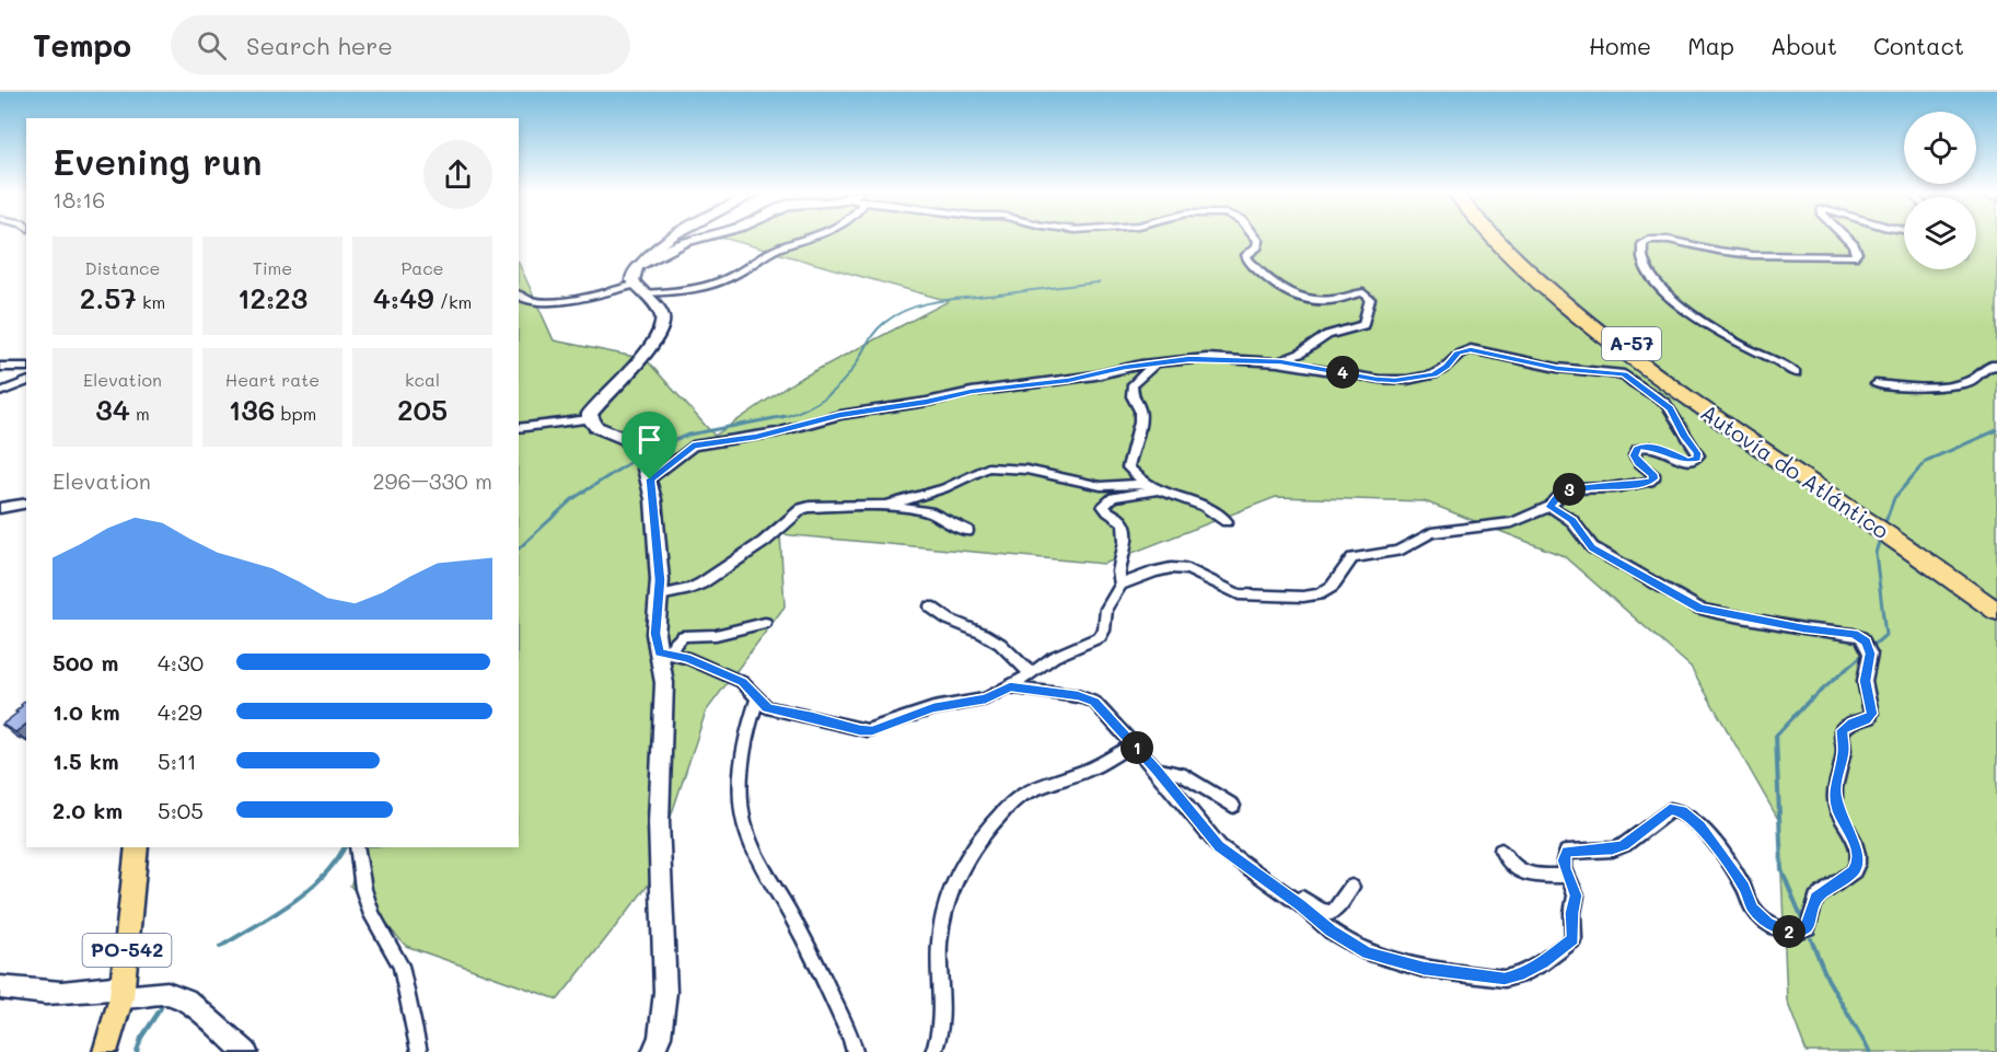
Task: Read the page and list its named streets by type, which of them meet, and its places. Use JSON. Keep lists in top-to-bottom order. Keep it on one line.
{"streets":{"highway":["A-57","Autovía do Atlántico"],"main road":["PO-542"]},"page":{"header":"Tempo","search":"Search here","nav":["Home","Map","About","Contact"],"heading":["Evening run","18:16"],"stats":[["Distance","2.57 km"],["Time","12:23"],["Pace","4:49 /km"],["Elevation","34 m"],["Heart rate","136 bpm"],["kcal","205"]],"pins":["4","3","1","2"],"chart":["Elevation","296–330 m"],"list":[{"name":"500 m","note":"4:30"},{"name":"1.0 km","note":"4:29"},{"name":"1.5 km","note":"5:11"},{"name":"2.0 km","note":"5:05"}]}}
